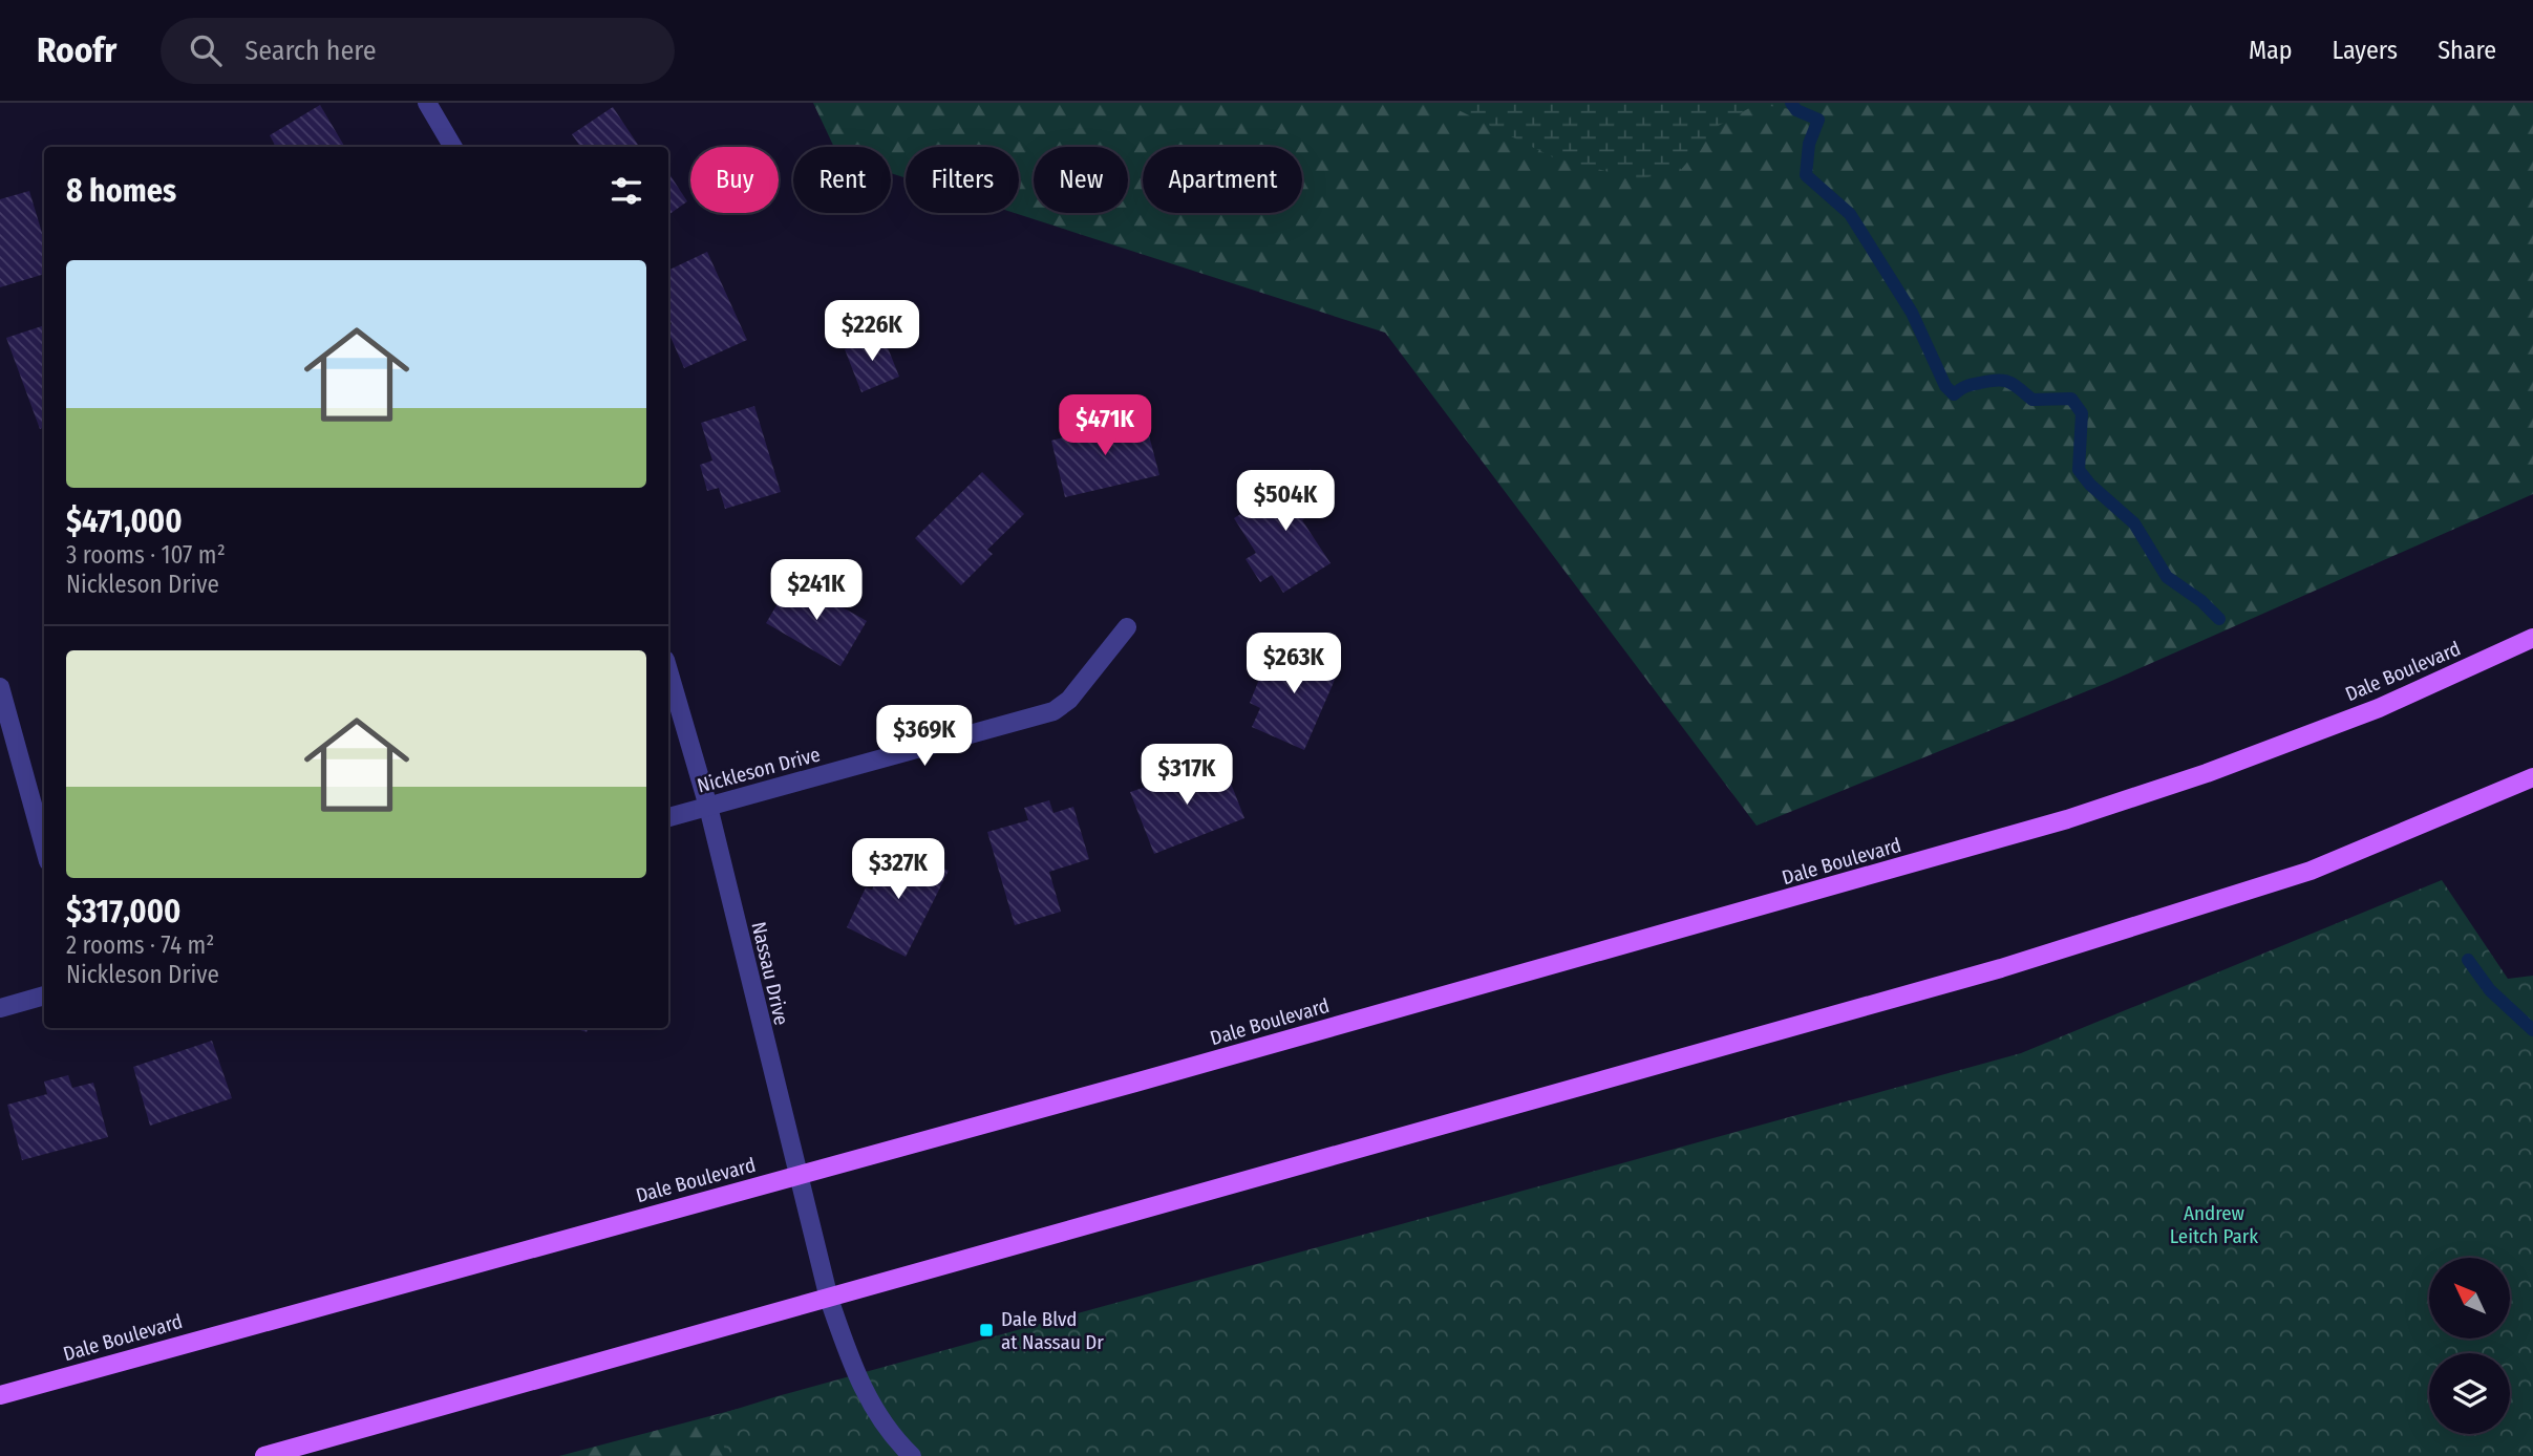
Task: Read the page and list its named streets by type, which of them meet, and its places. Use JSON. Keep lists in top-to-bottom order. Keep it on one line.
{"streets":{"main road":["Dale Boulevard"],"street":["Nickleson Drive","Nassau Drive"]},"crossings":[["Dale Boulevard","Nassau Drive"],["Nickleson Drive","Nassau Drive"]],"parks":["Andrew Leitch Park"],"places":{"transit":["Dale Blvd at Nassau Dr"]},"north":"top left","page":{"header":"Roofr","search":"Search here","nav":["Map","Layers","Share"],"chip":["Buy","Rent","Filters","New","Apartment"],"heading":"8 homes","list":[{"name":"$471,000","note":"3 rooms · 107 m² · Nickleson Drive"},{"name":"$317,000","note":"2 rooms · 74 m² · Nickleson Drive"}],"price":["$226K","$471K","$504K","$241K","$263K","$369K","$317K","$327K"]}}
